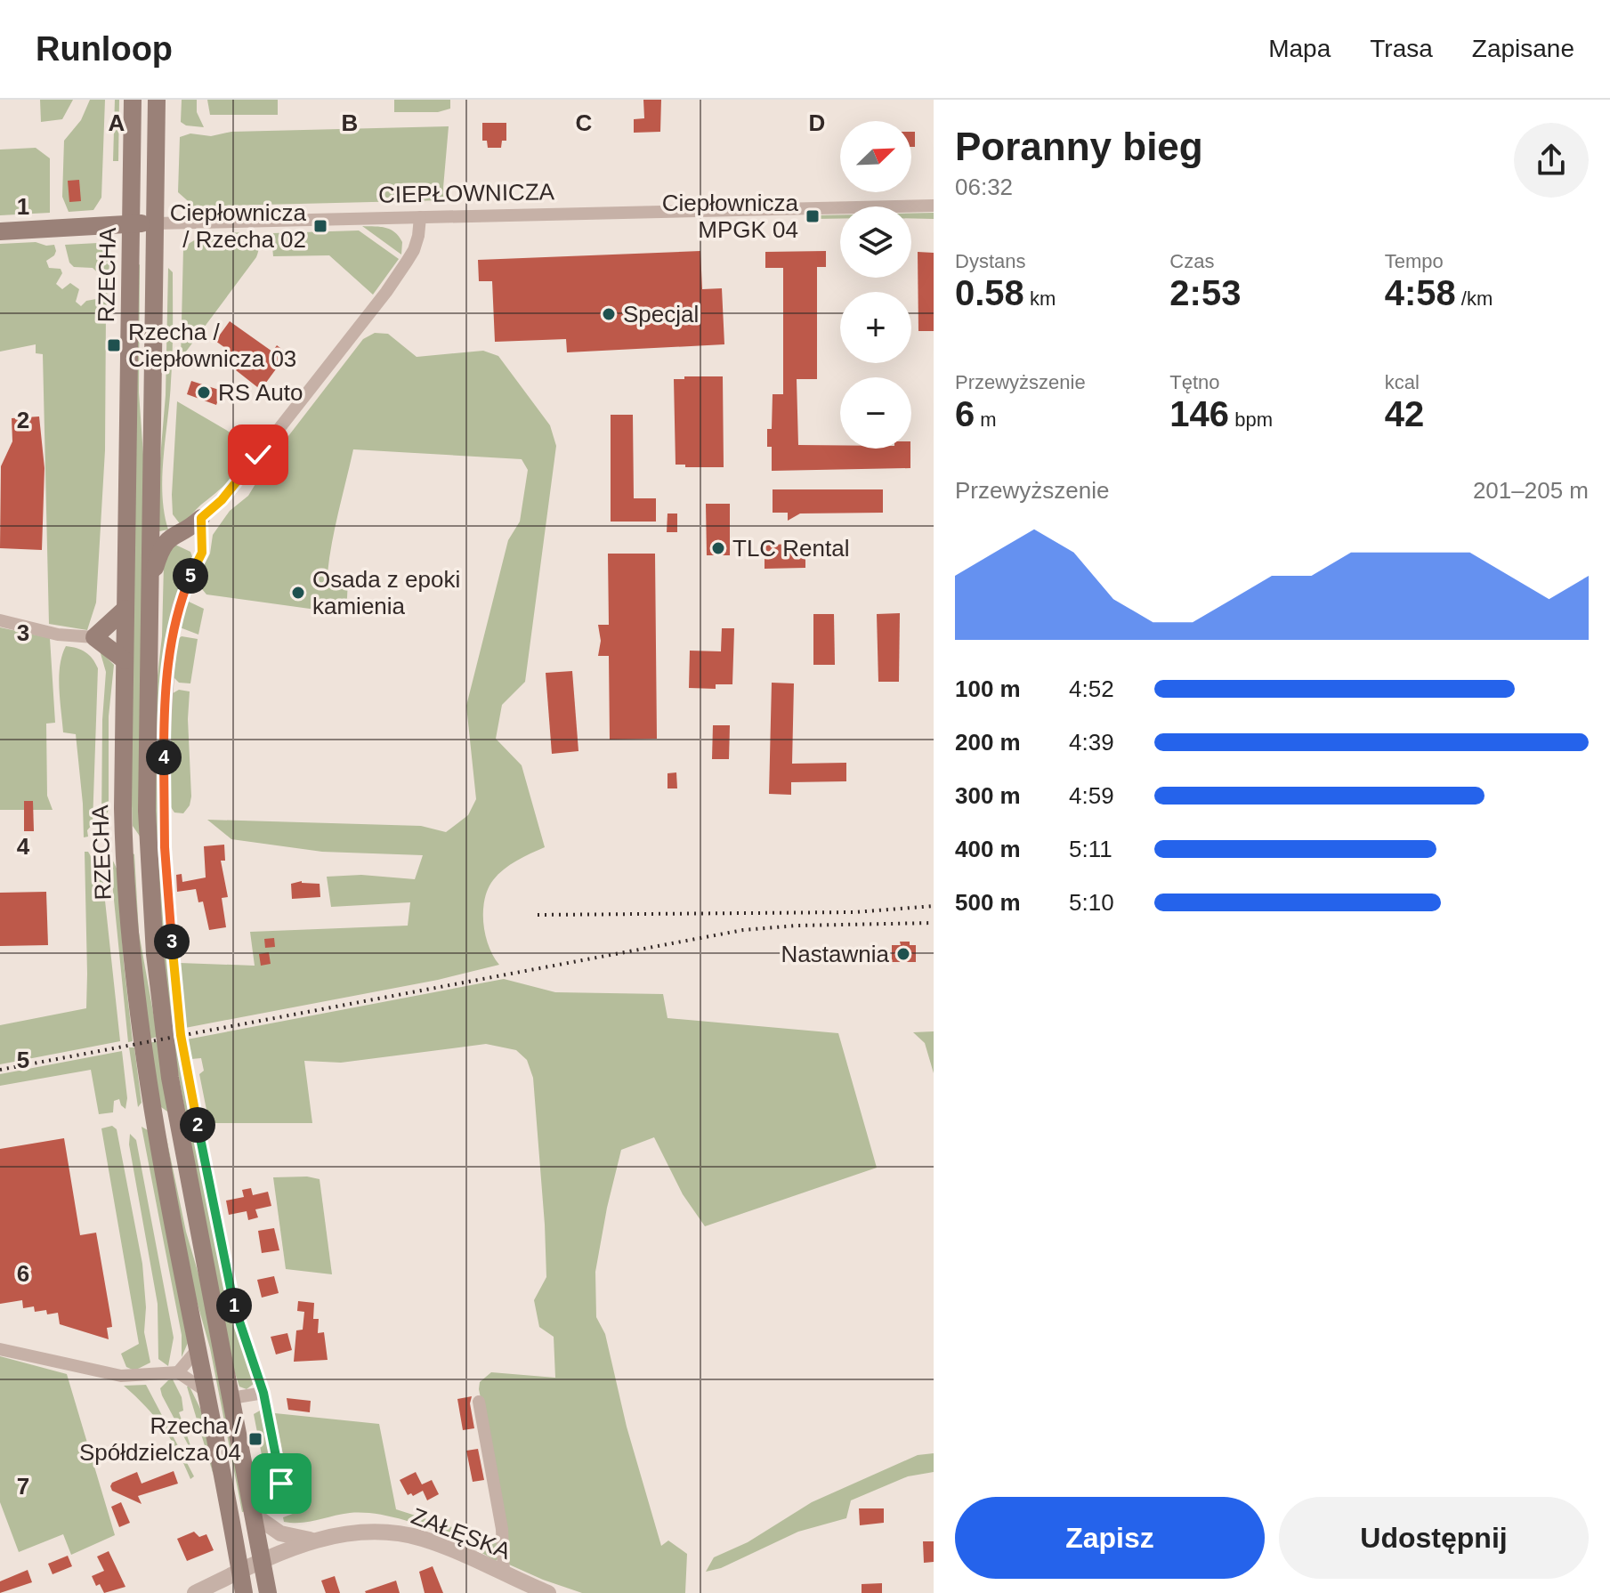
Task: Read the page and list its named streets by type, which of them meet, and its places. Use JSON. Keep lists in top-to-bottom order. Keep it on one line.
{"streets":{"main road":["CIEPŁOWNICZA","RZECHA"],"street":["ZAŁĘSKA"]},"crossings":[["CIEPŁOWNICZA","RZECHA"],["RZECHA","ZAŁĘSKA"]],"places":{"transit":["Ciepłownicza MPGK 04","Ciepłownicza / Rzecha 02","Rzecha / Ciepłownicza 03","Rzecha / Spółdzielcza 04"],"other":["Specjal","RS Auto","TLC Rental","Osada z epoki kamienia","Nastawnia"]},"north":"top right","page":{"header":"Runloop","nav":["Mapa","Trasa","Zapisane"],"heading":["Poranny bieg","06:32"],"map_buttons":["+","−"],"stats":[["Dystans","0.58 km"],["Czas","2:53"],["Tempo","4:58 /km"],["Przewyższenie","6 m"],["Tętno","146 bpm"],["kcal","42"]],"chart":["Przewyższenie","201–205 m"],"pins":["5","4","3","2","1"],"list":[{"name":"100 m","note":"4:52"},{"name":"200 m","note":"4:39"},{"name":"300 m","note":"4:59"},{"name":"400 m","note":"5:11"},{"name":"500 m","note":"5:10"}],"buttons":["Zapisz","Udostępnij"]},"grid":{"columns":["A","B","C","D"],"rows":["1","2","3","4","5","6","7"]}}
